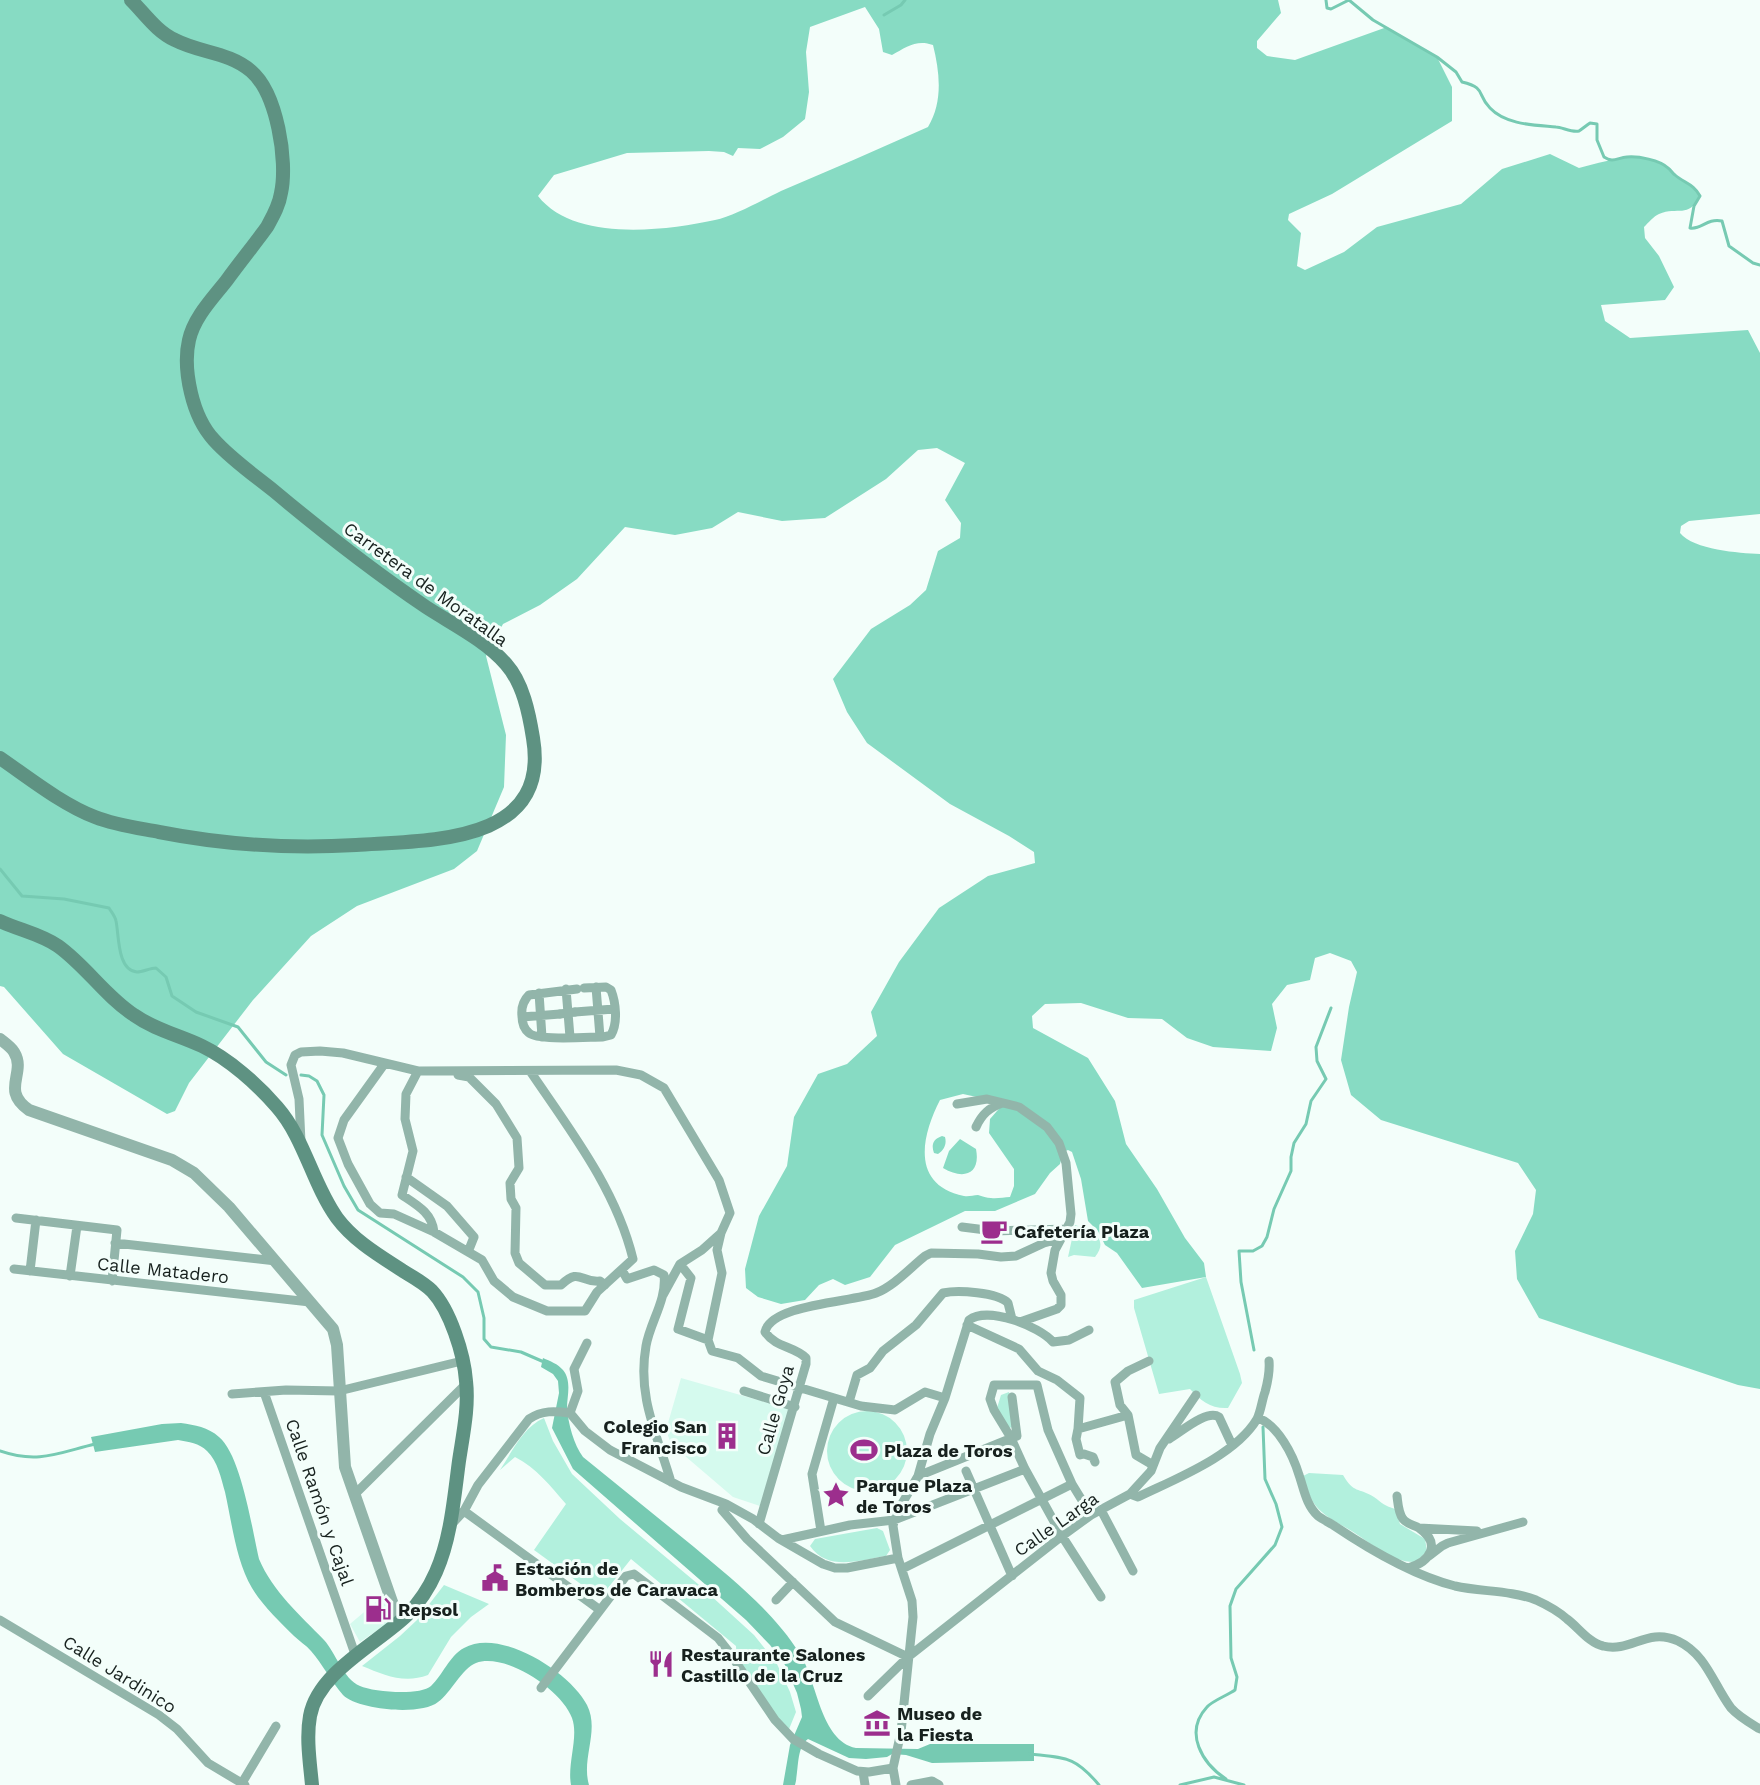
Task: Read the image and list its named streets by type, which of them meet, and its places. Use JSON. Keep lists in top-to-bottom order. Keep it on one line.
{"streets":{"main road":["Carretera de Moratalla"],"street":["Calle Matadero","Calle Goya","Calle Ramón y Cajal","Calle Larga","Calle Jardinico"]},"places":{"cafe":["Cafetería Plaza"],"building":["Colegio San Francisco"],"sports":["Plaza de Toros"],"place":["Parque Plaza de Toros"],"public building":["Estación de Bomberos de Caravaca"],"fuel station":["Repsol"],"restaurant":["Restaurante Salones Castillo de la Cruz"],"museum":["Museo de la Fiesta"]}}
